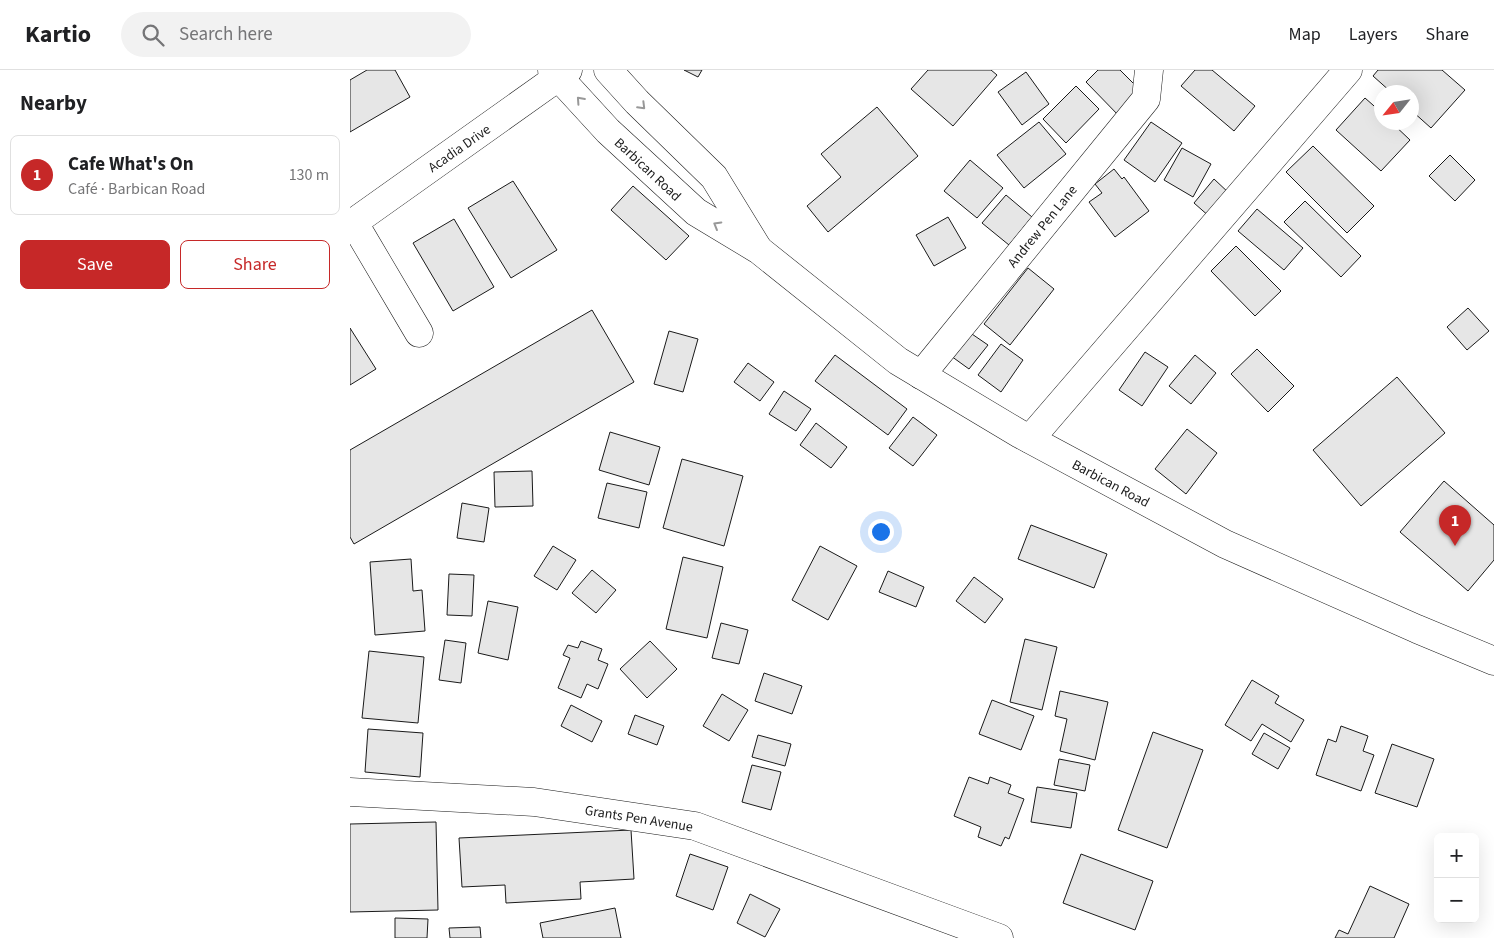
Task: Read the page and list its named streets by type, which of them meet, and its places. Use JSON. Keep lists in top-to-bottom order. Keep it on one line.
{"streets":{"street":["Acadia Drive","Barbican Road","Andrew Pen Lane","Grants Pen Avenue"]},"crossings":[["Acadia Drive","Barbican Road"],["Barbican Road","Andrew Pen Lane"]],"north":"bottom left","page":{"header":"Kartio","search":"Search here","nav":["Map","Layers","Share"],"heading":"Nearby","list":[{"mark":"1","name":"Cafe What's On","note":"Café · Barbican Road","value":"130 m"}],"buttons":["Save","Share"],"pins":"1","map_buttons":["+","−"]}}
